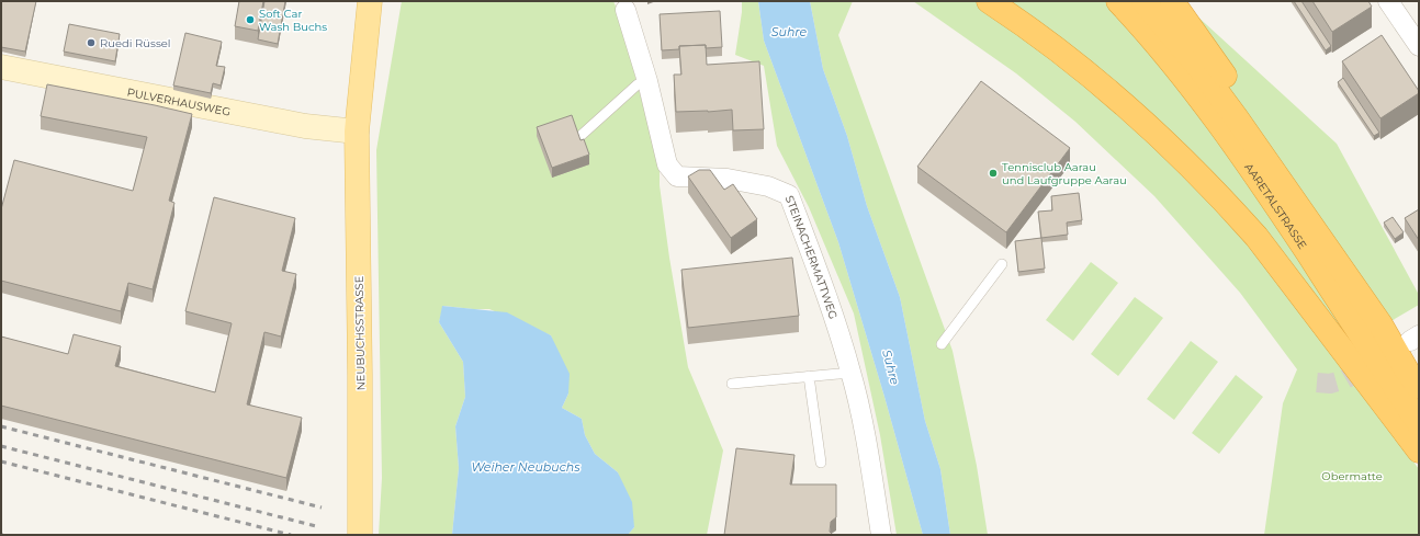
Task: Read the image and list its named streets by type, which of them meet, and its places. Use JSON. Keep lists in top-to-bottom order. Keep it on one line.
{"streets":{"highway":["AARETALSTRASSE"],"main road":["NEUBUCHSSTRASSE"],"street":["PULVERHAUSWEG","STEINACHERMATTWEG"]},"crossings":[["PULVERHAUSWEG","NEUBUCHSSTRASSE"]],"water":["Suhre","Weiher Neubuchs"],"parks":["Obermatte"],"places":["Soft Car Wash Buchs","Ruedi Rüssel","Tennisclub Aarau und Laufgruppe Aarau"]}
